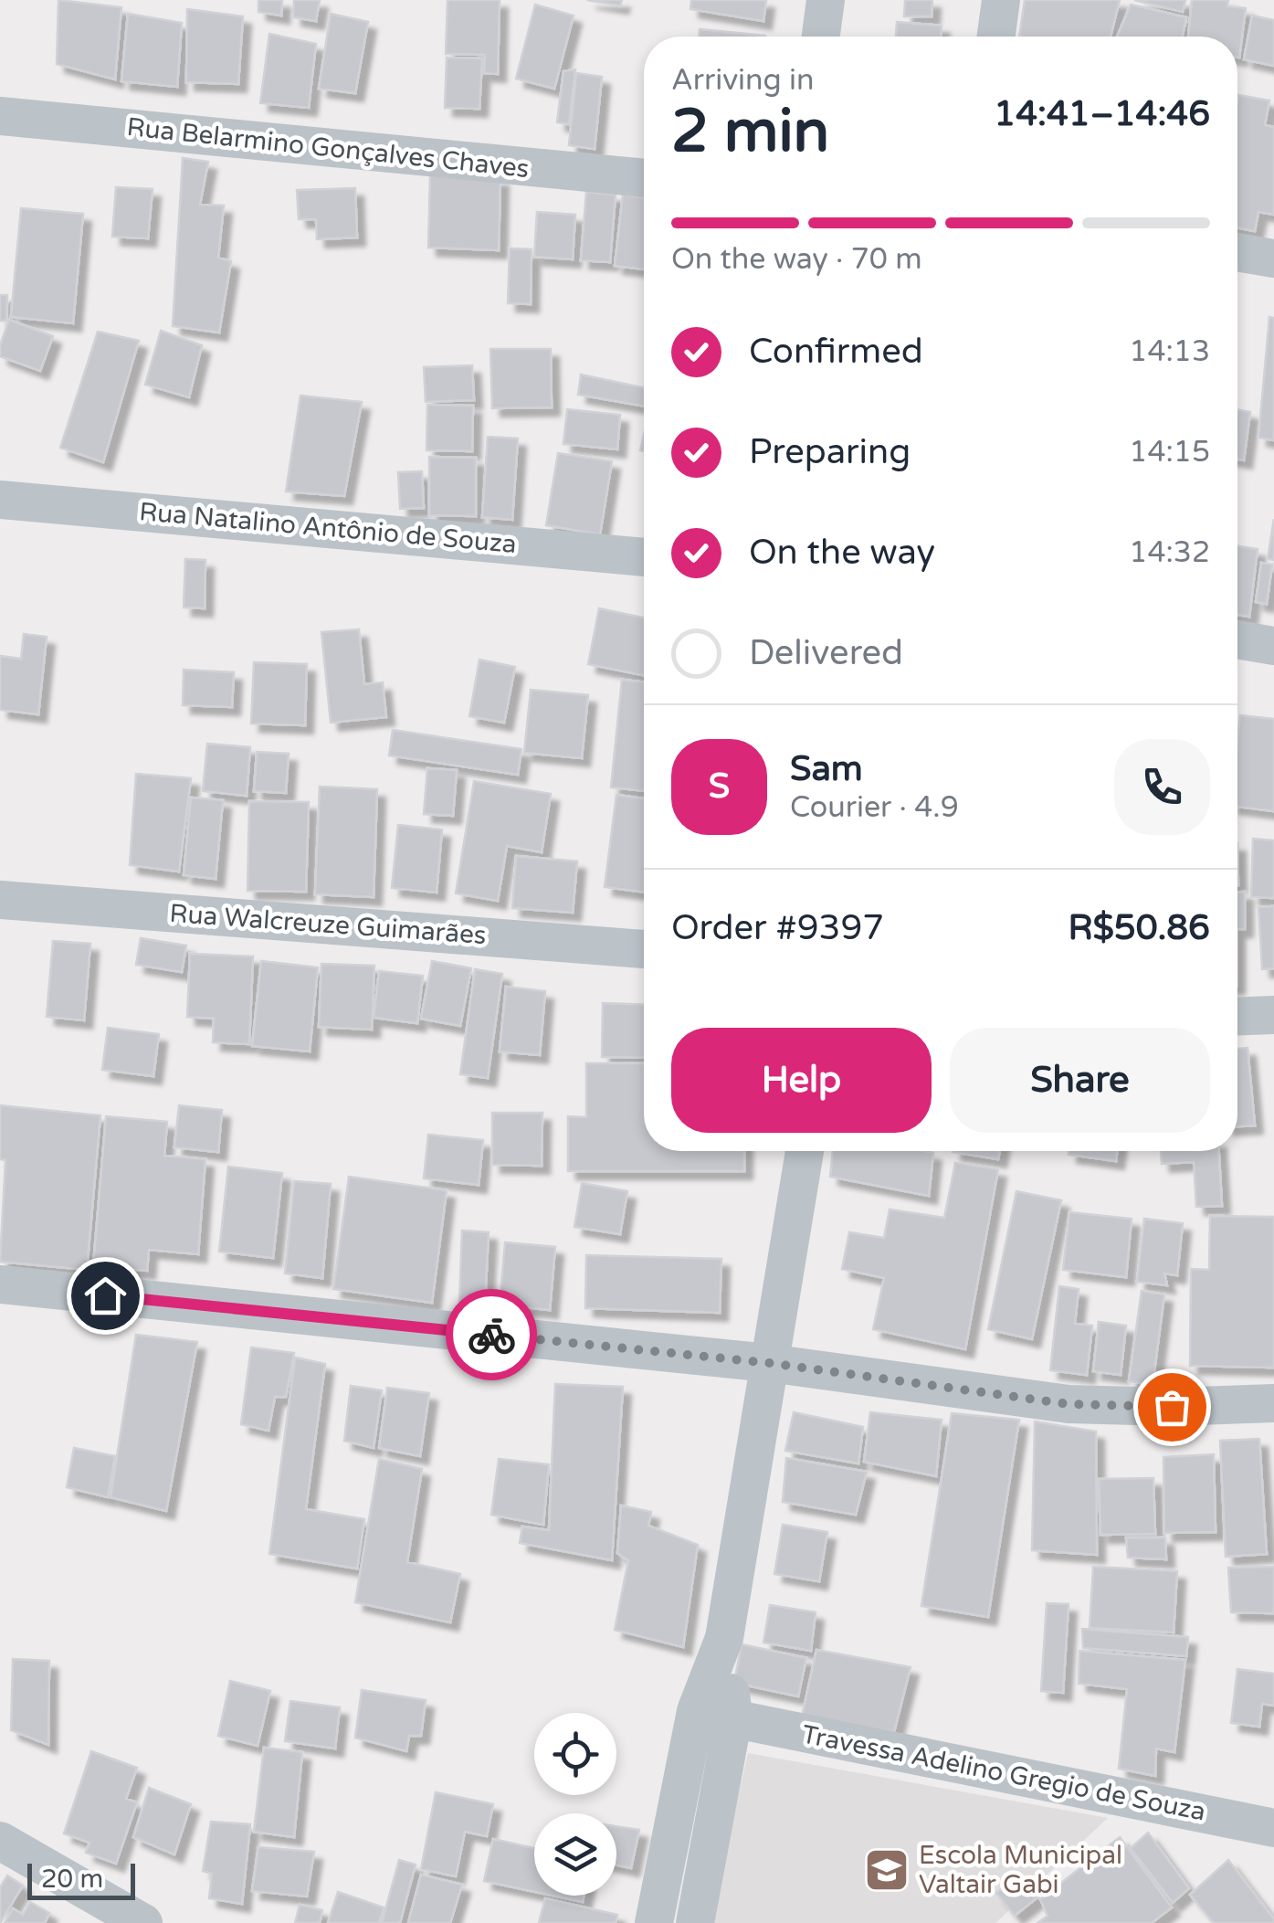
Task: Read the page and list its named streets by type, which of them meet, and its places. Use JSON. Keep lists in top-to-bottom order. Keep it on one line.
{"streets":{"street":["Rua Belarmino Gonçalves Chaves","Rua Natalino Antônio de Souza","Rua Walcreuze Guimarães","Travessa Adelino Gregio de Souza"]},"places":{"school or university":["Escola Municipal Valtair Gabi"]},"scale_bar":"20 m","page":{"heading":["2 min","Arriving in","14:41–14:46"],"panel":["Sam","Courier · 4.9","Order #9397","R$50.86"],"bar":"On the way · 70 m","list":[["Confirmed","14:13"],["Preparing","14:15"],["On the way","14:32"],"Delivered"],"round":"S","buttons":["Help","Share"],"scale":"20 m"}}
